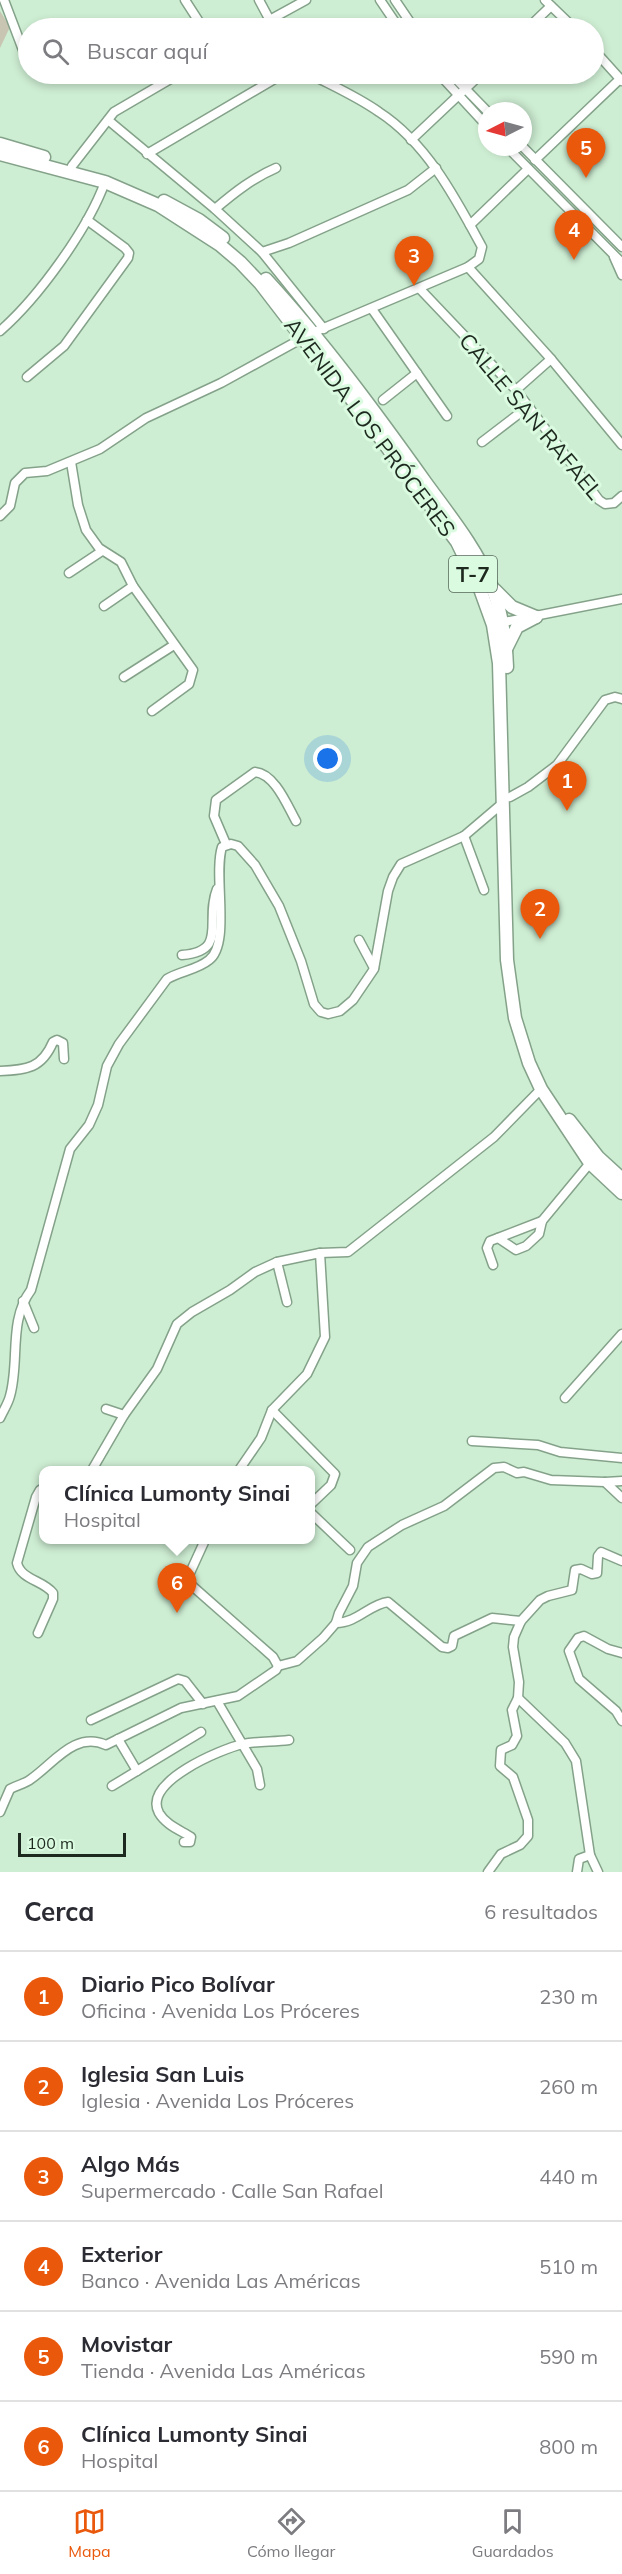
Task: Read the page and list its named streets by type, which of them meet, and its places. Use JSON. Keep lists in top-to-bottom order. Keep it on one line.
{"streets":{"highway":["AVENIDA LOS PRÓCERES","T-7"],"street":["CALLE SAN RAFAEL"]},"crossings":[["AVENIDA LOS PRÓCERES","T-7"]],"scale_bar":"100 m","north":"left","page":{"search":"Buscar aquí","pins":["5","4","3","1","2","6"],"popup":["Clínica Lumonty Sinai","Hospital"],"scale":"100 m","heading":["Cerca","6 resultados"],"list":[{"mark":"1","name":"Diario Pico Bolívar","note":"Oficina · Avenida Los Próceres","value":"230 m"},{"mark":"2","name":"Iglesia San Luis","note":"Iglesia · Avenida Los Próceres","value":"260 m"},{"mark":"3","name":"Algo Más","note":"Supermercado · Calle San Rafael","value":"440 m"},{"mark":"4","name":"Exterior","note":"Banco · Avenida Las Américas","value":"510 m"},{"mark":"5","name":"Movistar","note":"Tienda · Avenida Las Américas","value":"590 m"},{"mark":"6","name":"Clínica Lumonty Sinai","note":"Hospital","value":"800 m"}],"nav":["Mapa","Cómo llegar","Guardados"]}}
